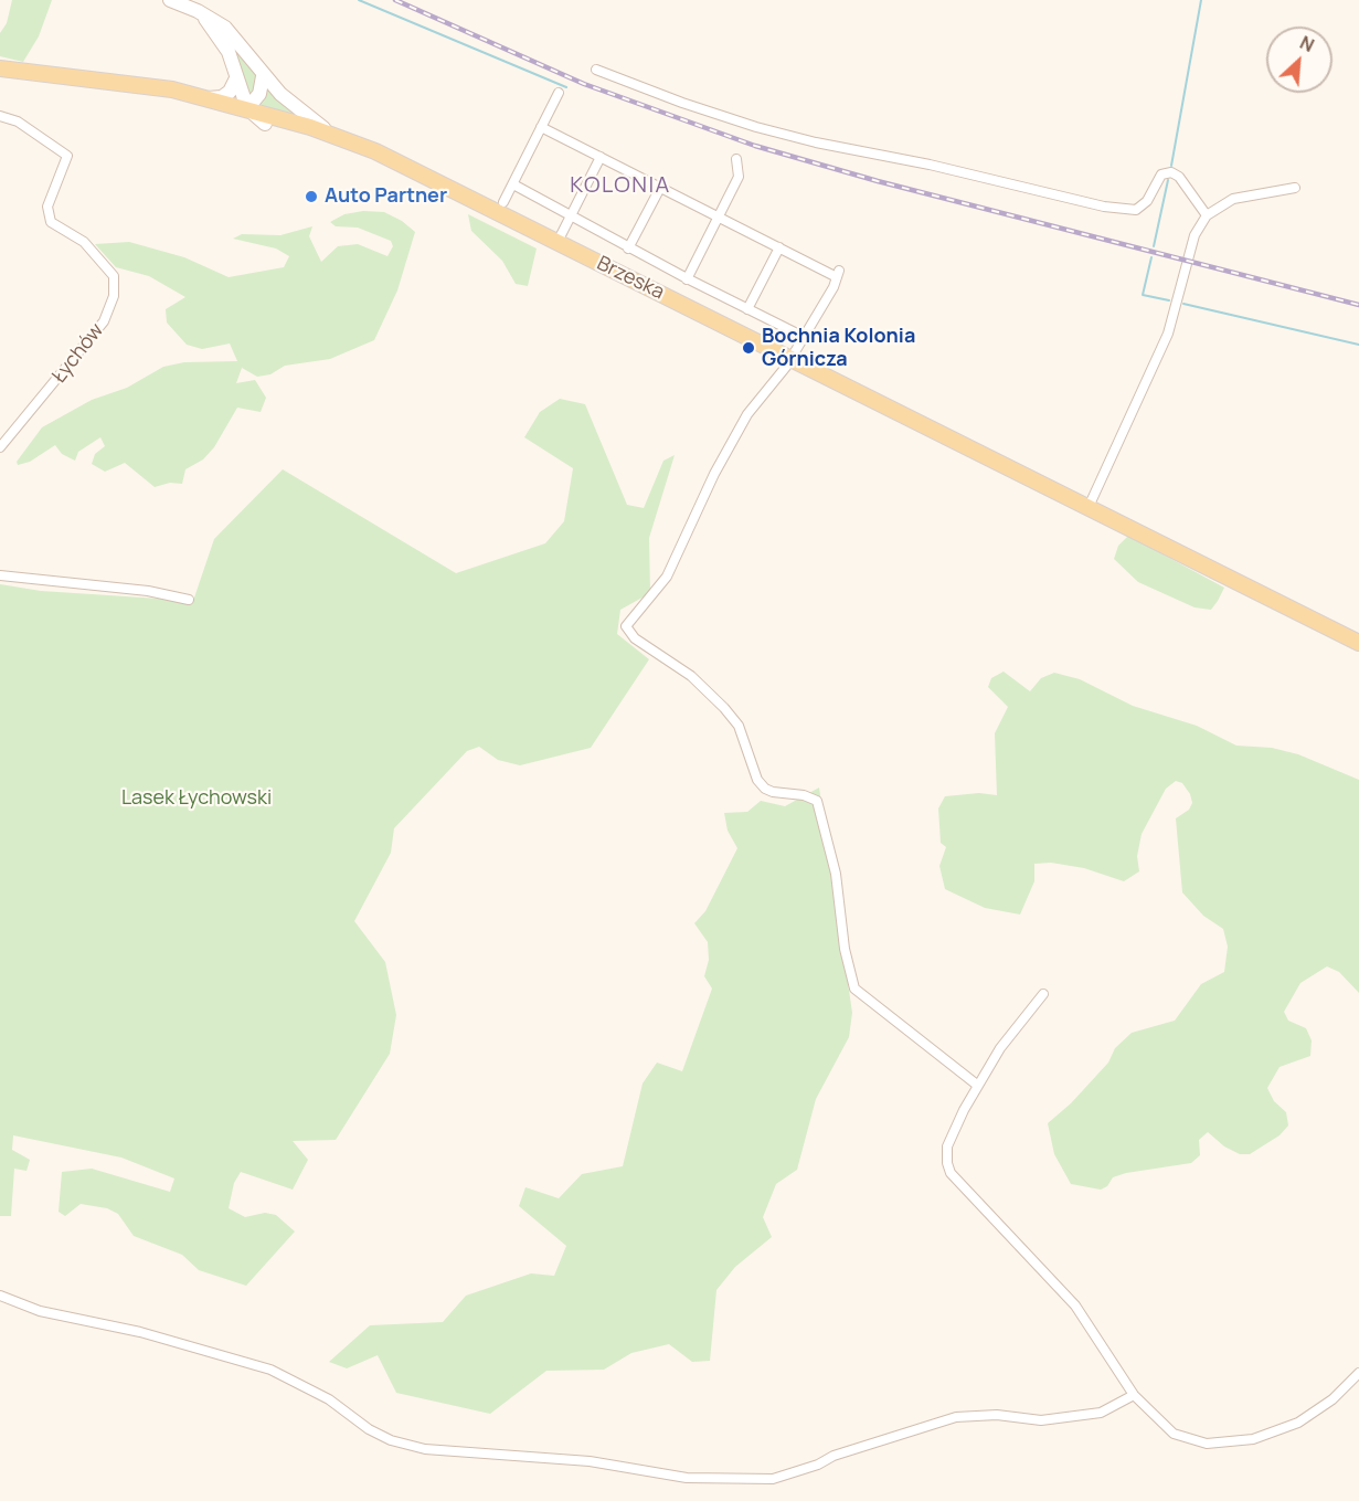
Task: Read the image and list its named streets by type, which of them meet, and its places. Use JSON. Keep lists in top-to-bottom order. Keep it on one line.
{"streets":{"main road":["Brzeska"],"street":["Łychów"]},"districts":["KOLONIA"],"parks":["Lasek Łychowski"],"places":["Auto Partner","Bochnia Kolonia Górnicza"],"north":"top right"}
